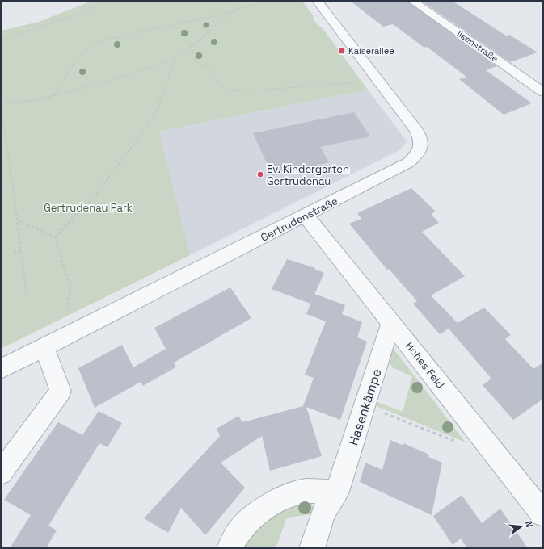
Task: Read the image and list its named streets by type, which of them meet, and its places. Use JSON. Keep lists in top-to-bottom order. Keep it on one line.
{"streets":{"street":["Ilsenstraße","Gertrudenstraße","Hohes Feld","Hasenkämpe"]},"crossings":[["Gertrudenstraße","Hohes Feld"],["Hohes Feld","Hasenkämpe"]],"parks":["Gertrudenau Park"],"places":{"transit":["Kaiserallee"],"other":["Ev. Kindergarten Gertrudenau"]},"north":"right"}
